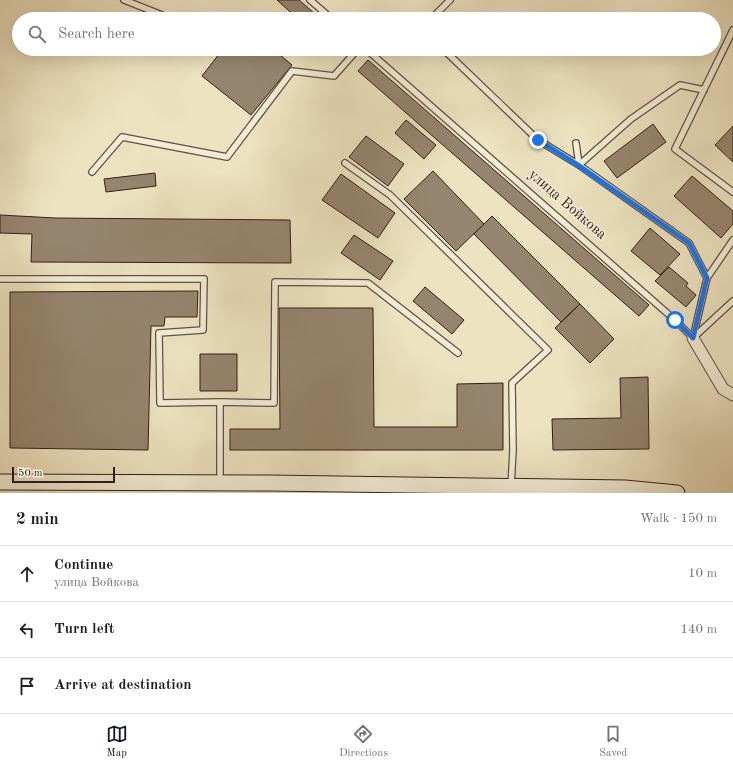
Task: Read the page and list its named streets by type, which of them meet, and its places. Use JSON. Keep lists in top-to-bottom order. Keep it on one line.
{"streets":{"street":["улица Войкова"]},"scale_bar":"50 m","page":{"search":"Search here","scale":"50 m","heading":["2 min","Walk · 150 m"],"list":[["Continue","улица Войкова","10 m"],["Turn left","140 m"],"Arrive at destination"],"nav":["Map","Directions","Saved"]}}
